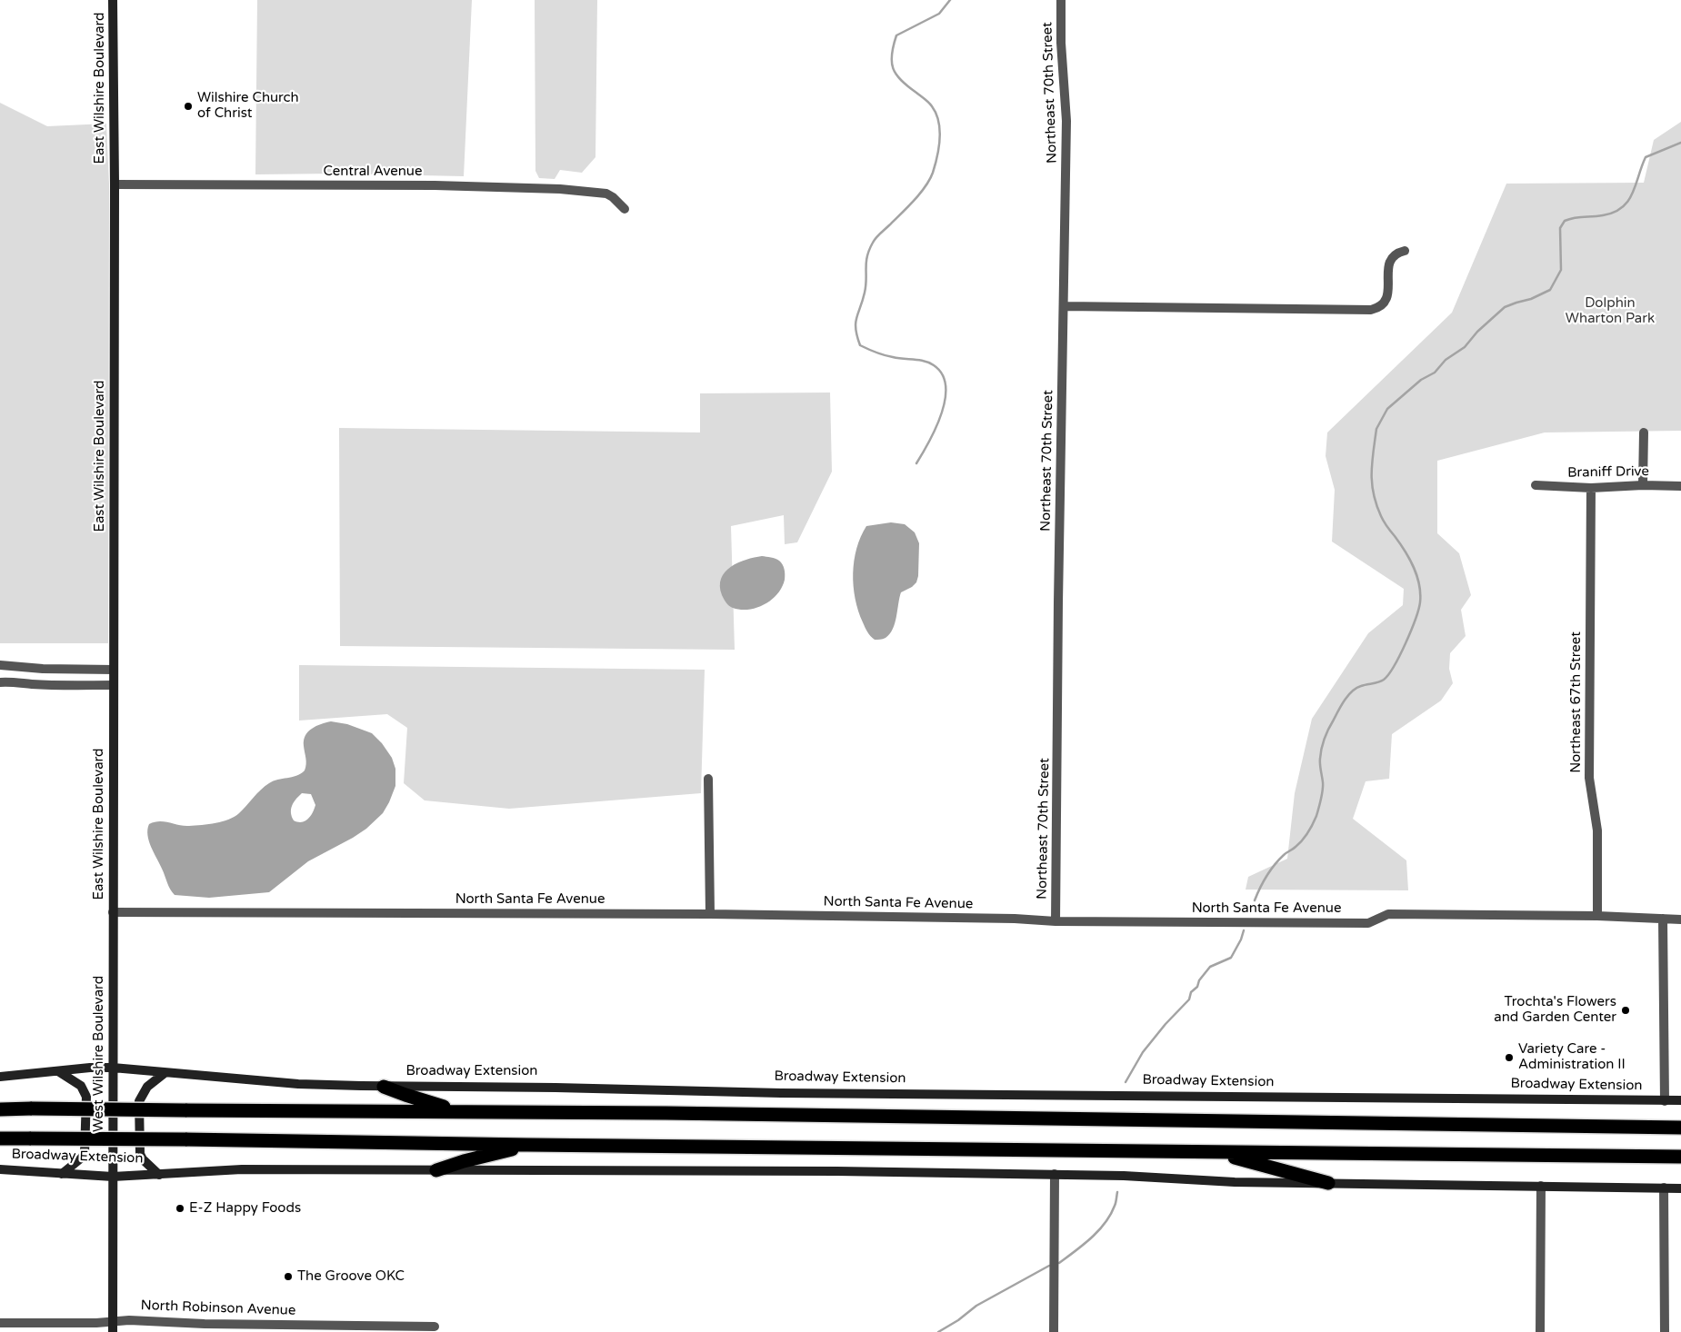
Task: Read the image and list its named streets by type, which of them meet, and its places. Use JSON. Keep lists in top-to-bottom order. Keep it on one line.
{"streets":{"highway":["Broadway Extension"],"main road":["East Wilshire Boulevard","West Wilshire Boulevard"],"street":["Northeast 70th Street","Central Avenue","Braniff Drive","Northeast 67th Street","North Santa Fe Avenue","North Robinson Avenue"]},"crossings":[["East Wilshire Boulevard","Central Avenue"],["East Wilshire Boulevard","North Santa Fe Avenue"],["East Wilshire Boulevard","West Wilshire Boulevard"],["Northeast 70th Street","North Santa Fe Avenue"],["Braniff Drive","Northeast 67th Street"],["Northeast 67th Street","North Santa Fe Avenue"],["North Santa Fe Avenue","West Wilshire Boulevard"],["West Wilshire Boulevard","Broadway Extension"],["West Wilshire Boulevard","North Robinson Avenue"]],"parks":["Dolphin Wharton Park"],"places":["Wilshire Church of Christ","Trochta's Flowers and Garden Center","Variety Care - Administration II","E-Z Happy Foods","The Groove OKC"]}
